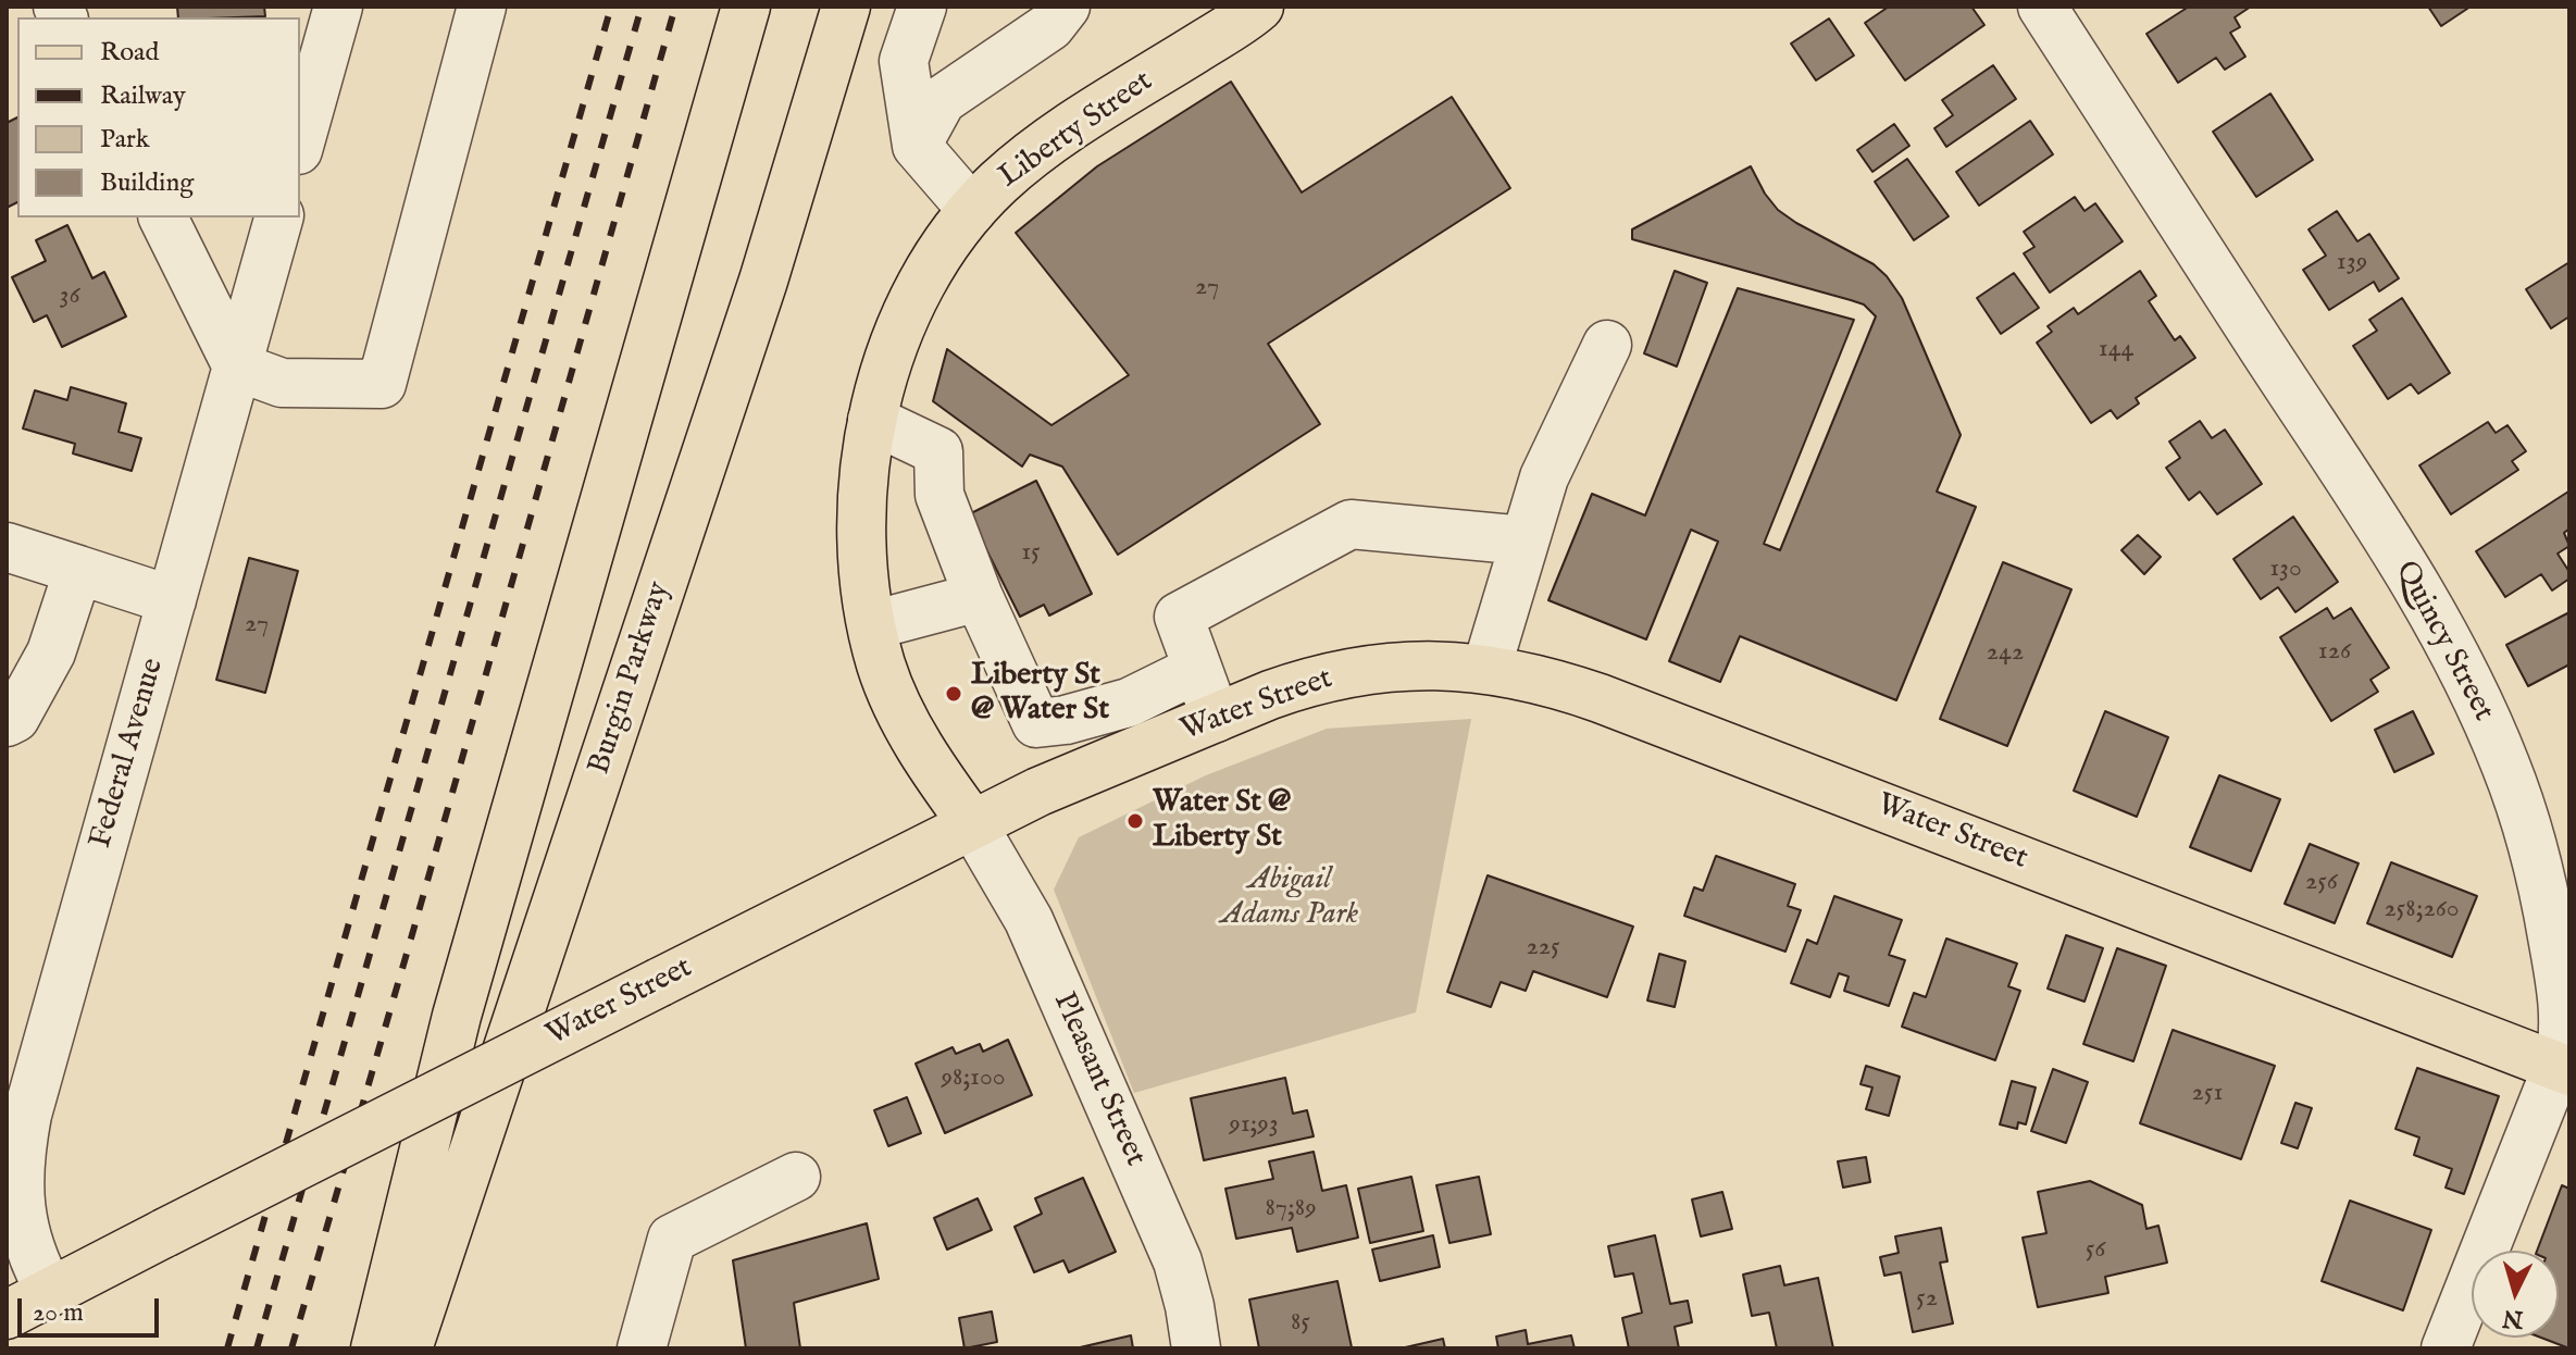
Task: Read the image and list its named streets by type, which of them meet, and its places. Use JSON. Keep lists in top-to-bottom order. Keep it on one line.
{"streets":{"main road":["Liberty Street","Burgin Parkway","Water Street"],"street":["Quincy Street","Federal Avenue","Pleasant Street"]},"crossings":[["Liberty Street","Water Street"],["Liberty Street","Pleasant Street"],["Quincy Street","Water Street"],["Water Street","Federal Avenue"],["Water Street","Pleasant Street"]],"parks":["Abigail Adams Park"],"places":["Liberty St @ Water St","Water St @ Liberty St"],"house_numbers":["139","27","36","144","15","130","27","126","242","256","258;260","225","98;100","251","91;93","87;89","56","52","85"],"legend":["Road","Railway","Park","Building"],"scale_bar":"20 m","north":"bottom"}
